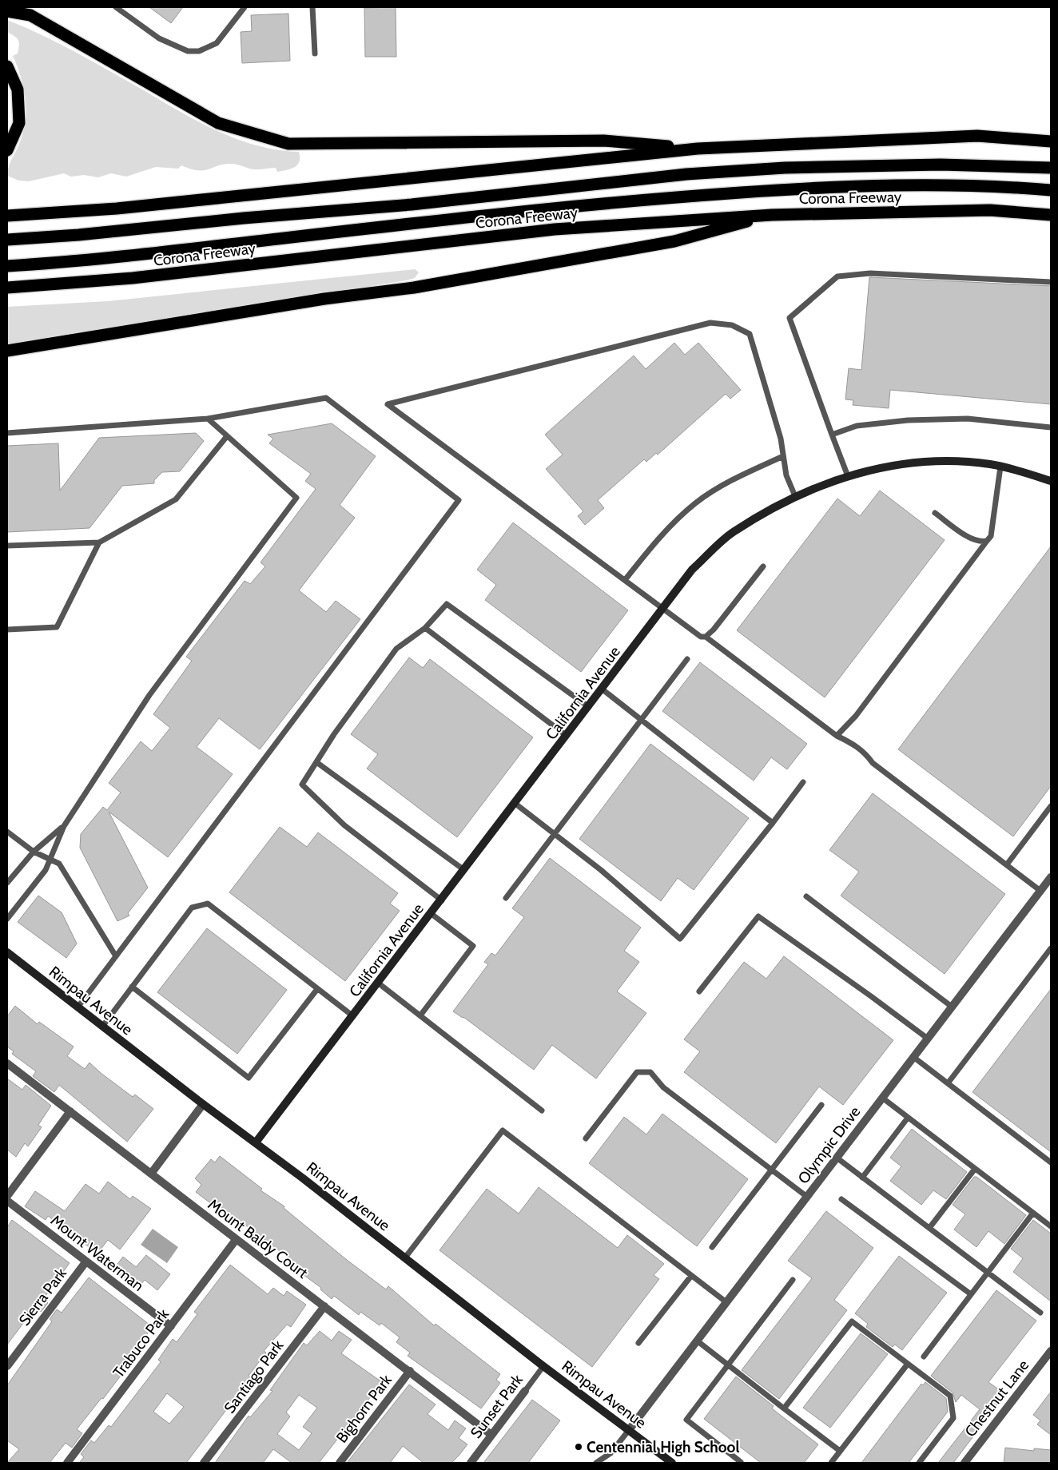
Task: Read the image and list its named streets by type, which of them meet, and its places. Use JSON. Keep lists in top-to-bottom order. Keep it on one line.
{"streets":{"highway":["Corona Freeway"],"main road":["California Avenue","Rimpau Avenue"],"street":["Olympic Drive","Mount Baldy Court","Mount Waterman","Sierra Park","Trabuco Park","Santiago Park","Chestnut Lane","Sunset Park","Bighorn Park"]},"crossings":[["California Avenue","Rimpau Avenue"],["Rimpau Avenue","Olympic Drive"],["Rimpau Avenue","Sunset Park"],["Mount Baldy Court","Trabuco Park"],["Mount Baldy Court","Santiago Park"],["Mount Baldy Court","Sunset Park"],["Mount Baldy Court","Bighorn Park"],["Mount Waterman","Sierra Park"],["Mount Waterman","Trabuco Park"]],"places":["Centennial High School"]}
